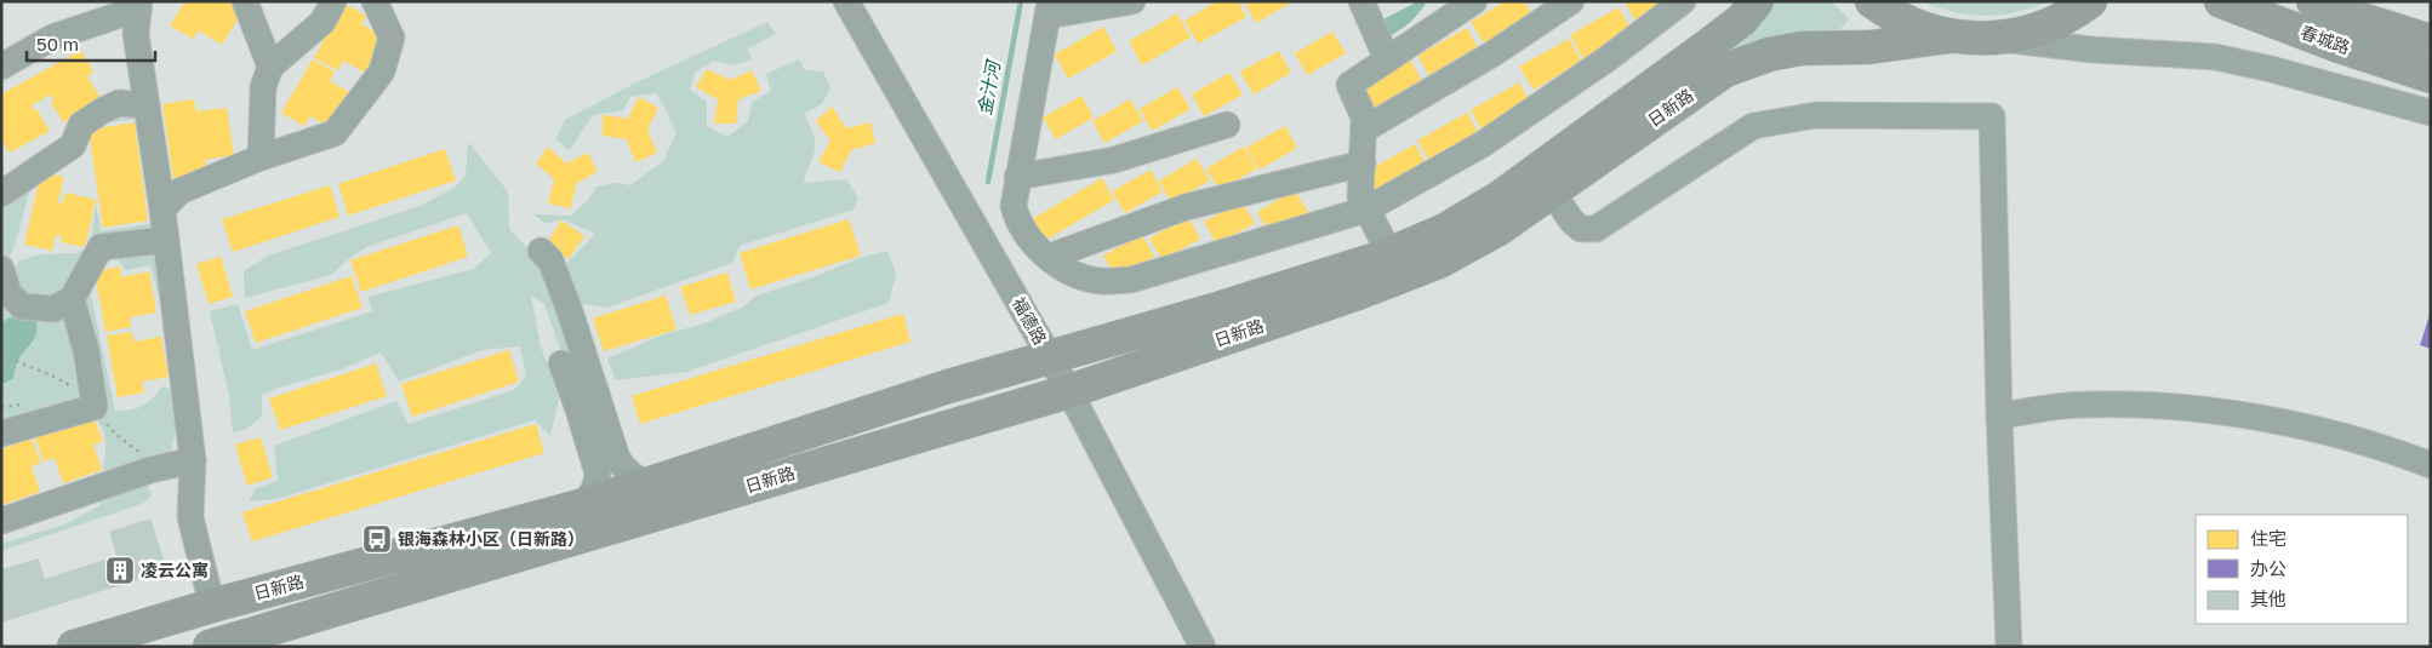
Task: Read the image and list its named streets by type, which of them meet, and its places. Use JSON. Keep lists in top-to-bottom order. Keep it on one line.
{"streets":{"main road":["春城路","日新路"],"street":["福德路"]},"crossings":[["日新路","福德路"]],"water":["金汁河"],"places":{"bus stop":["银海森林小区（日新路）"],"building":["凌云公寓"]},"legend":["住宅","办公","其他"],"scale_bar":"50 m"}
